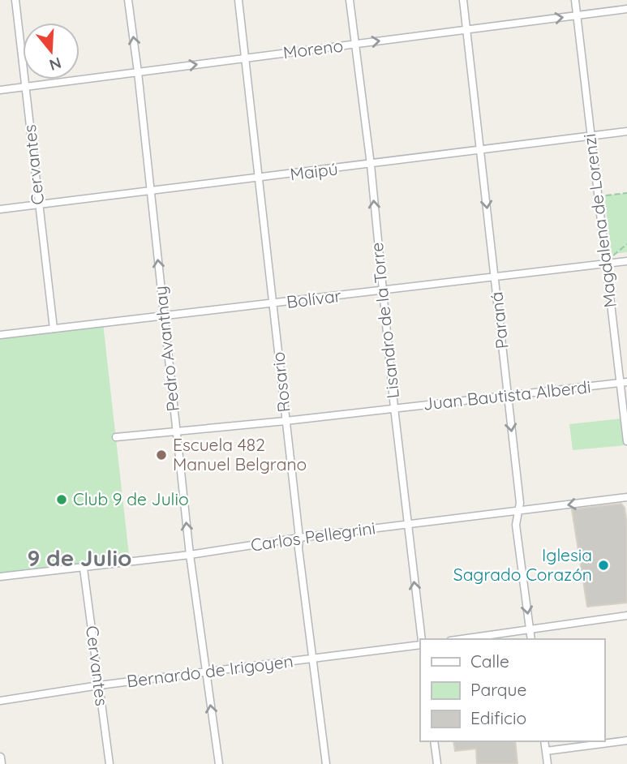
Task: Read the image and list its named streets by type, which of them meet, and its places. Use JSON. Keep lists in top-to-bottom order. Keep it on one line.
{"streets":{"street":["Moreno","Cervantes","Maipú","Magdalena de Lorenzi","Bolívar","Lisandro de la Torre","Paraná","Pedro Avanthay","Rosario","Juan Bautista Alberdi","Carlos Pellegrini","Bernardo de Irigoyen"]},"crossings":[["Moreno","Cervantes"],["Moreno","Magdalena de Lorenzi"],["Moreno","Lisandro de la Torre"],["Moreno","Paraná"],["Moreno","Pedro Avanthay"],["Moreno","Rosario"],["Cervantes","Maipú"],["Cervantes","Bolívar"],["Cervantes","Carlos Pellegrini"],["Cervantes","Bernardo de Irigoyen"],["Maipú","Magdalena de Lorenzi"],["Maipú","Lisandro de la Torre"],["Maipú","Paraná"],["Maipú","Pedro Avanthay"],["Maipú","Rosario"],["Magdalena de Lorenzi","Bolívar"],["Magdalena de Lorenzi","Juan Bautista Alberdi"],["Bolívar","Lisandro de la Torre"],["Bolívar","Paraná"],["Bolívar","Pedro Avanthay"],["Bolívar","Rosario"],["Lisandro de la Torre","Juan Bautista Alberdi"],["Lisandro de la Torre","Carlos Pellegrini"],["Paraná","Juan Bautista Alberdi"],["Paraná","Carlos Pellegrini"],["Pedro Avanthay","Juan Bautista Alberdi"],["Pedro Avanthay","Carlos Pellegrini"],["Pedro Avanthay","Bernardo de Irigoyen"],["Rosario","Juan Bautista Alberdi"],["Rosario","Carlos Pellegrini"],["Rosario","Bernardo de Irigoyen"]],"one_way":["Moreno","Lisandro de la Torre","Paraná","Pedro Avanthay"],"districts":["9 de Julio"],"places":["Escuela 482 Manuel Belgrano","Club 9 de Julio","Iglesia Sagrado Corazón"],"legend":["Calle","Parque","Edificio"],"north":"bottom"}
